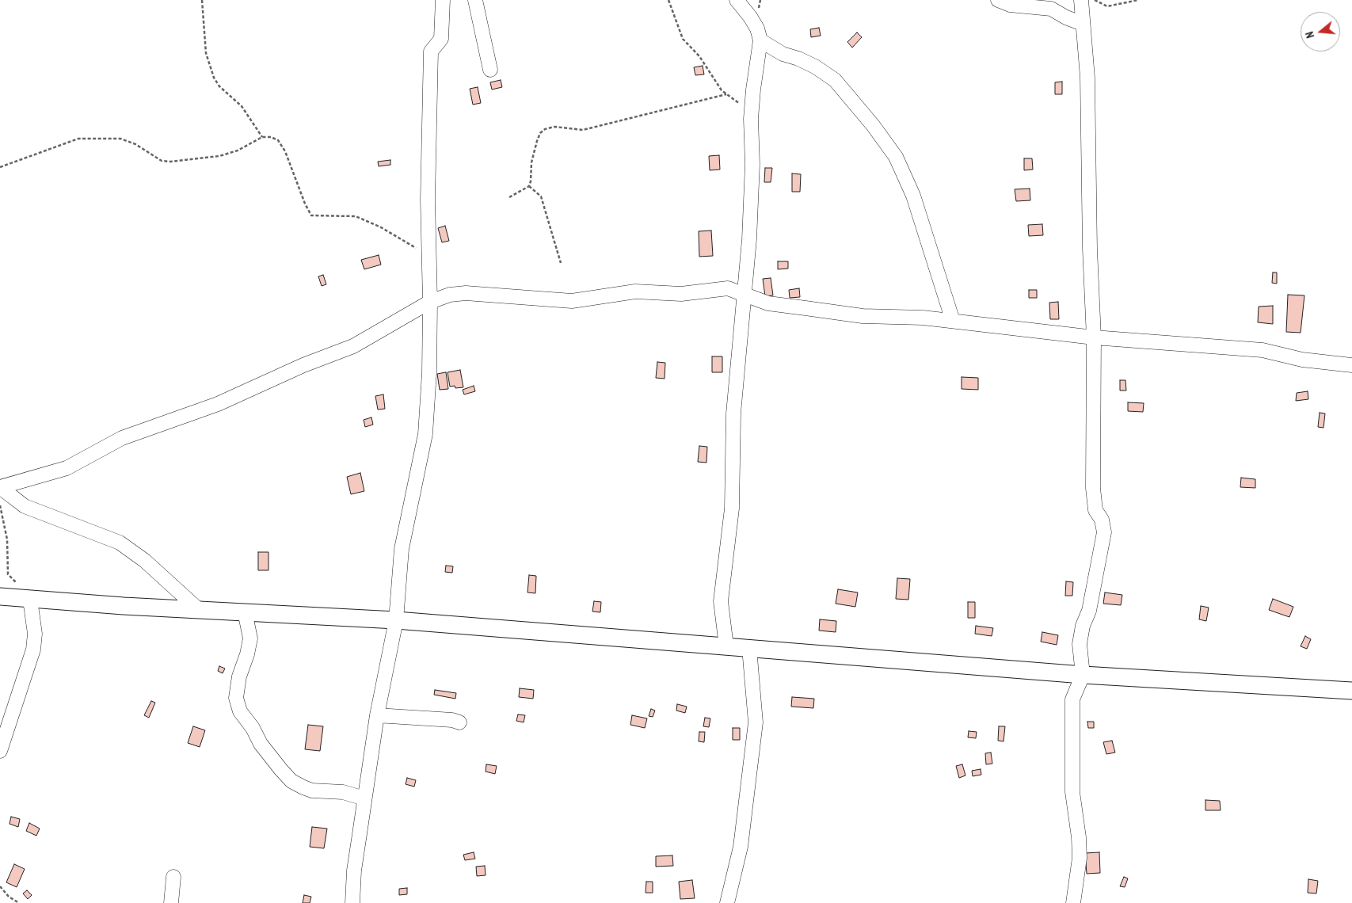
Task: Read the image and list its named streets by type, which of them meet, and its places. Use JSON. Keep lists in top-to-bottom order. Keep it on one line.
{"north":"left"}
